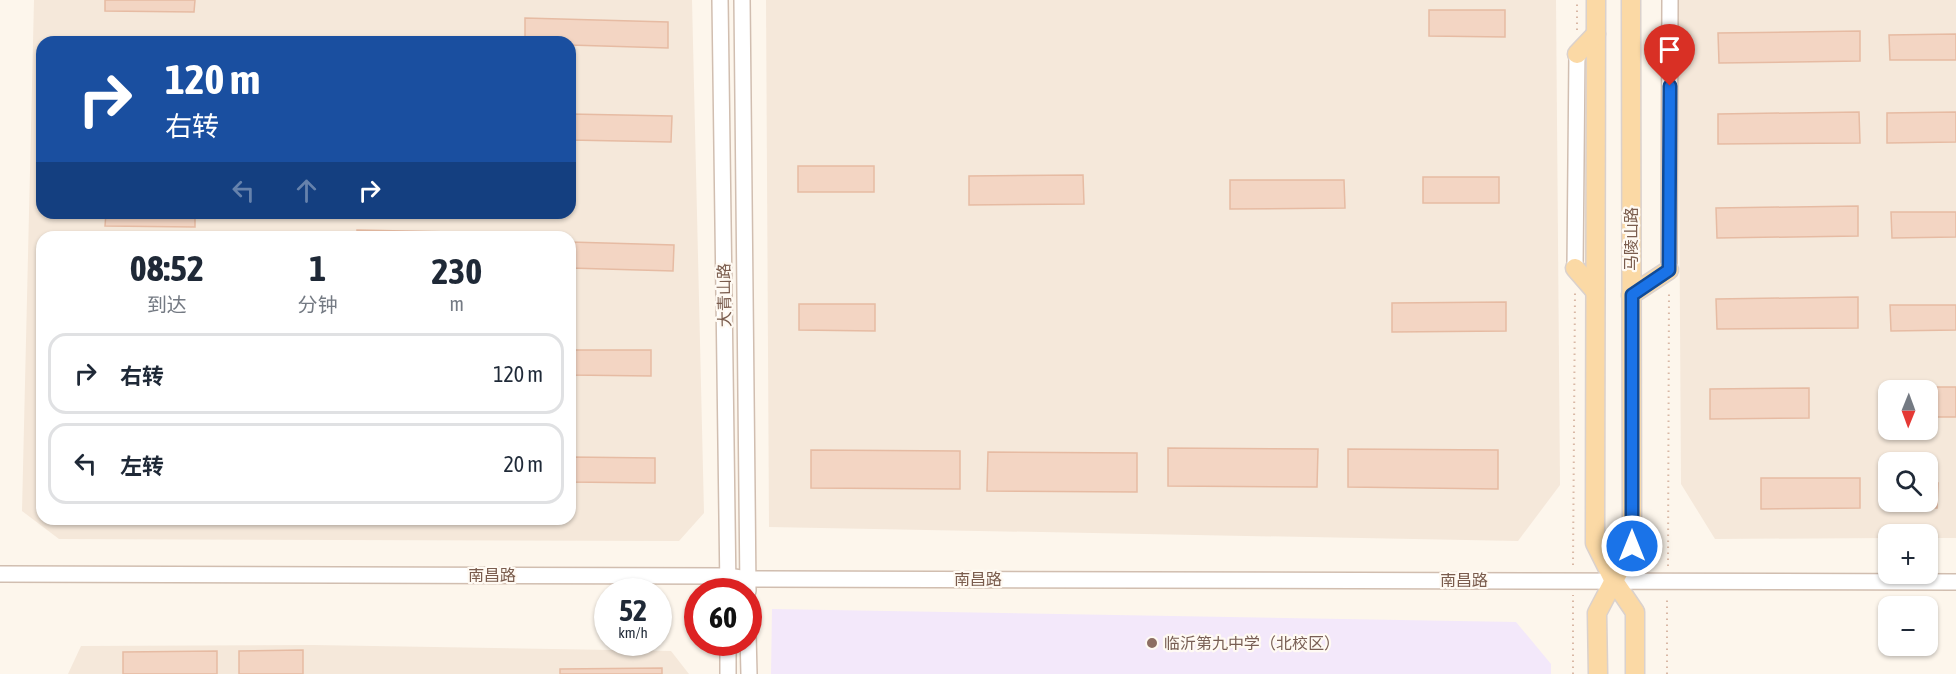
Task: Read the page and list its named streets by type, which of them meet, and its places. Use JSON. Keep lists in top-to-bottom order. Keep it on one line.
{"streets":{"main road":["马陵山路"],"street":["大青山路","南昌路"]},"crossings":[["马陵山路","南昌路"]],"places":["临沂第九中学（北校区）"],"north":"bottom","page":{"turn":["120 m","右转"],"eta":["08:52","到达","1","分钟","230","m"],"list":[{"name":"右转","value":"120 m"},{"name":"左转","value":"20 m"}],"map_buttons":["+","−"],"speed":"52 km/h","limit":"60"}}
